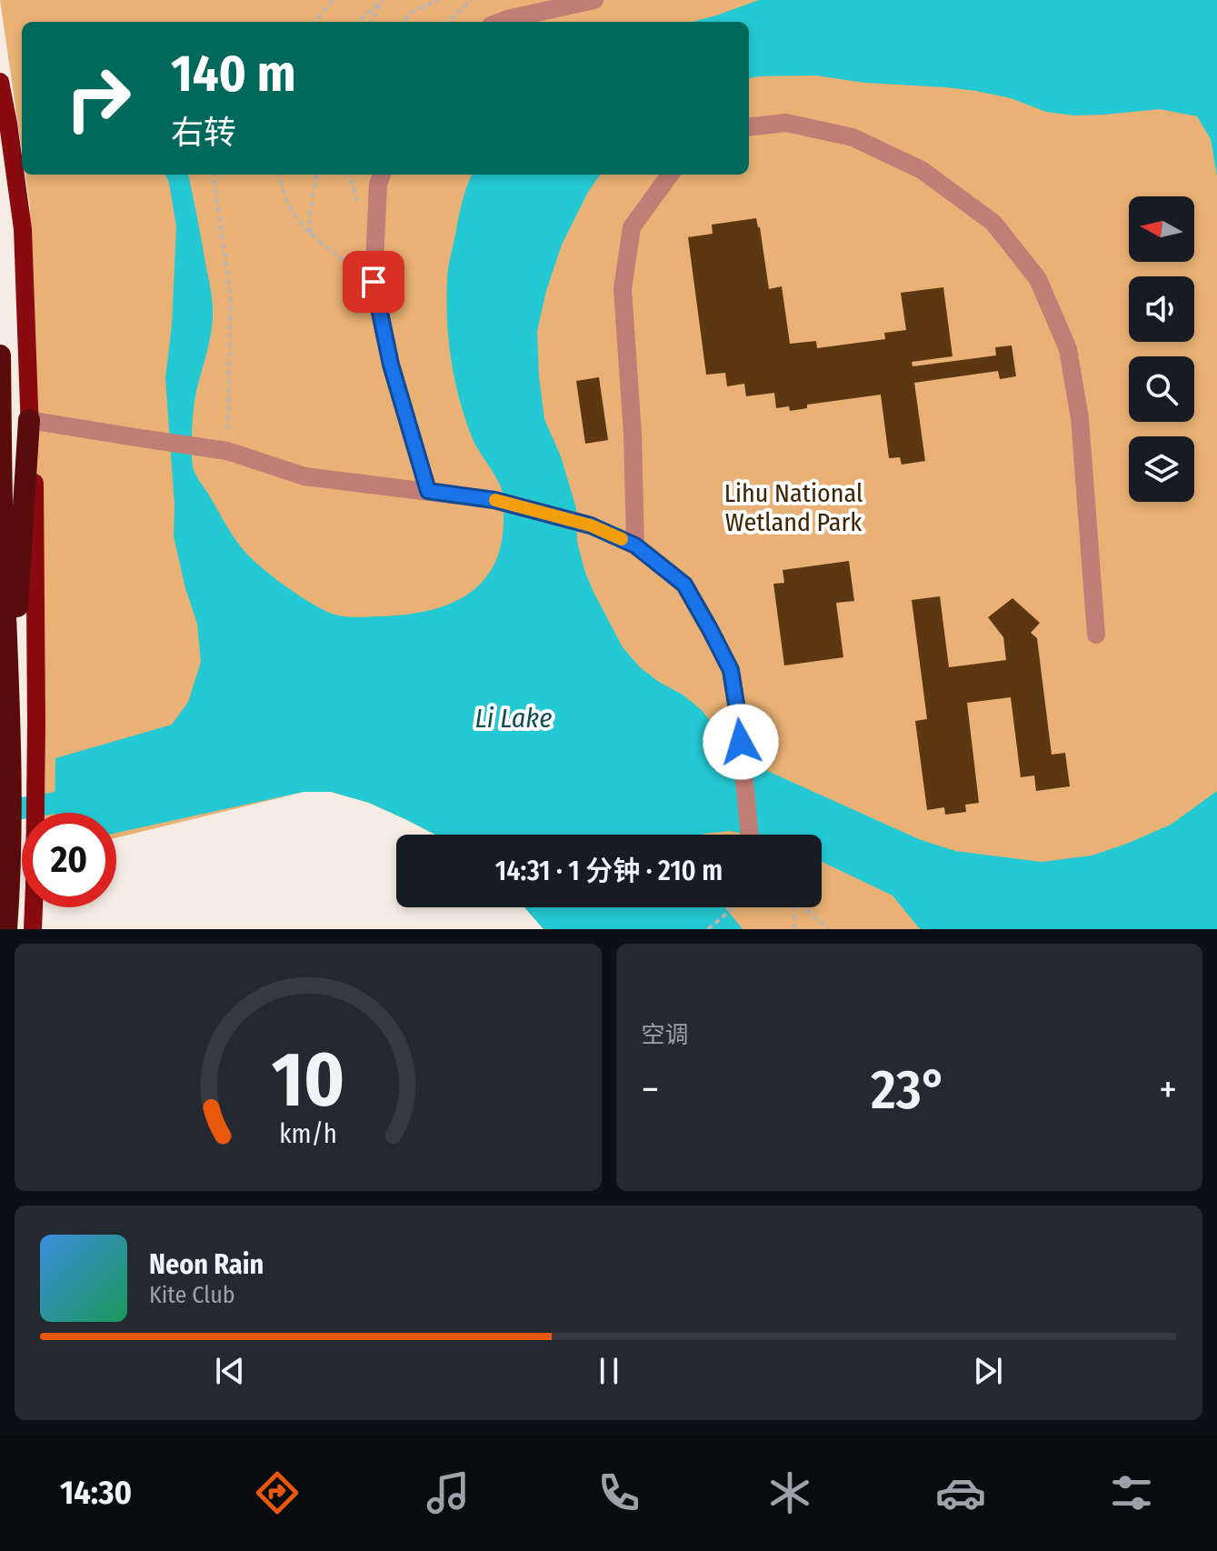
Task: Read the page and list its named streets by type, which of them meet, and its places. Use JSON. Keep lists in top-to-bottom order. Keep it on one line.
{"water":["Li Lake"],"parks":["Lihu National Wetland Park"],"north":"left","page":{"turn":["140 m","右转"],"limit":"20","trip":"14:31 · 1 分钟 · 210 m","tile":"空调","heat":["−","23°","+"],"song":["Neon Rain","Kite Club"],"tabs":"14:30","gauge":["10","km/h"]}}
